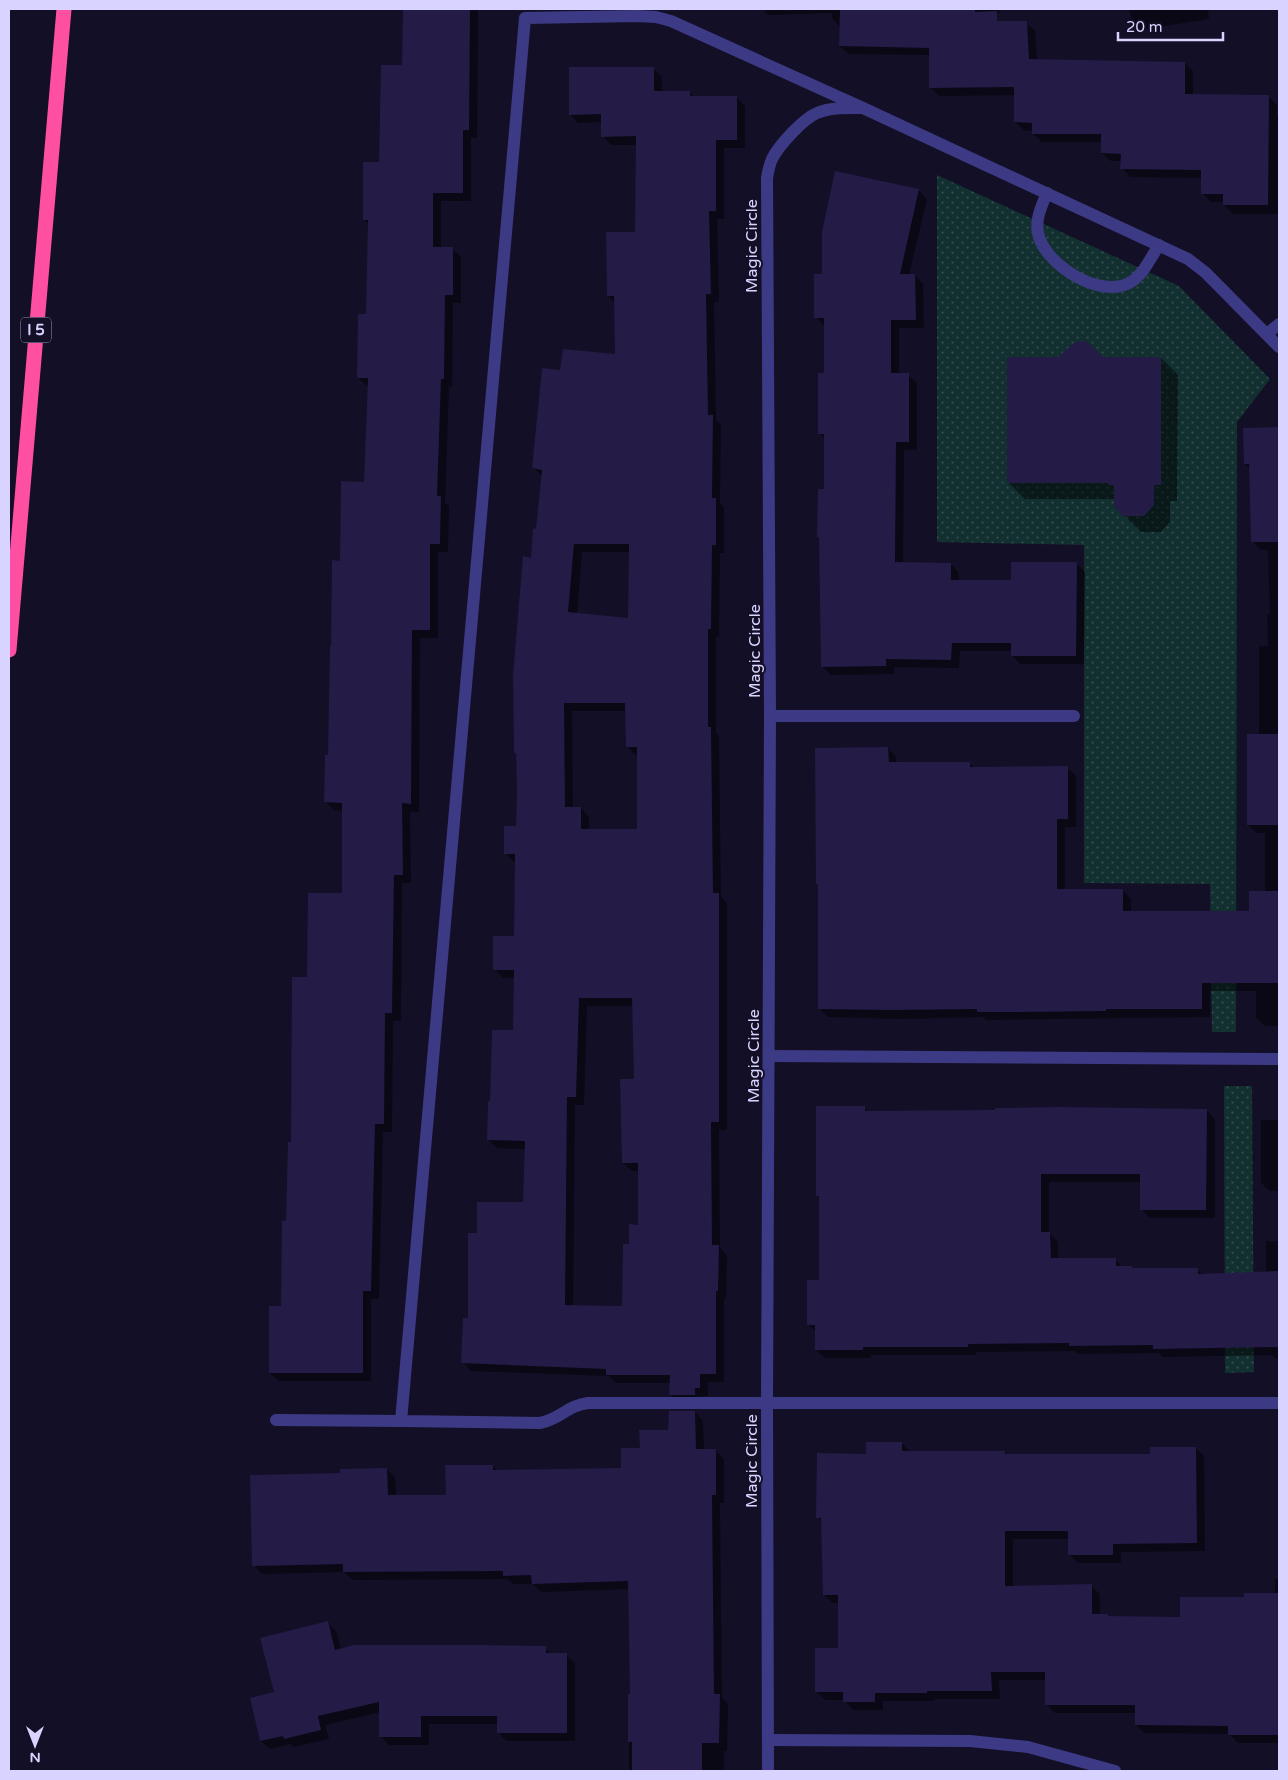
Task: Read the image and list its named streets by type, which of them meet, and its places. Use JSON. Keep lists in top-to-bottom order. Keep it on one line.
{"streets":{"highway":["I 5"],"street":["Magic Circle"]},"scale_bar":"20 m","north":"bottom"}
